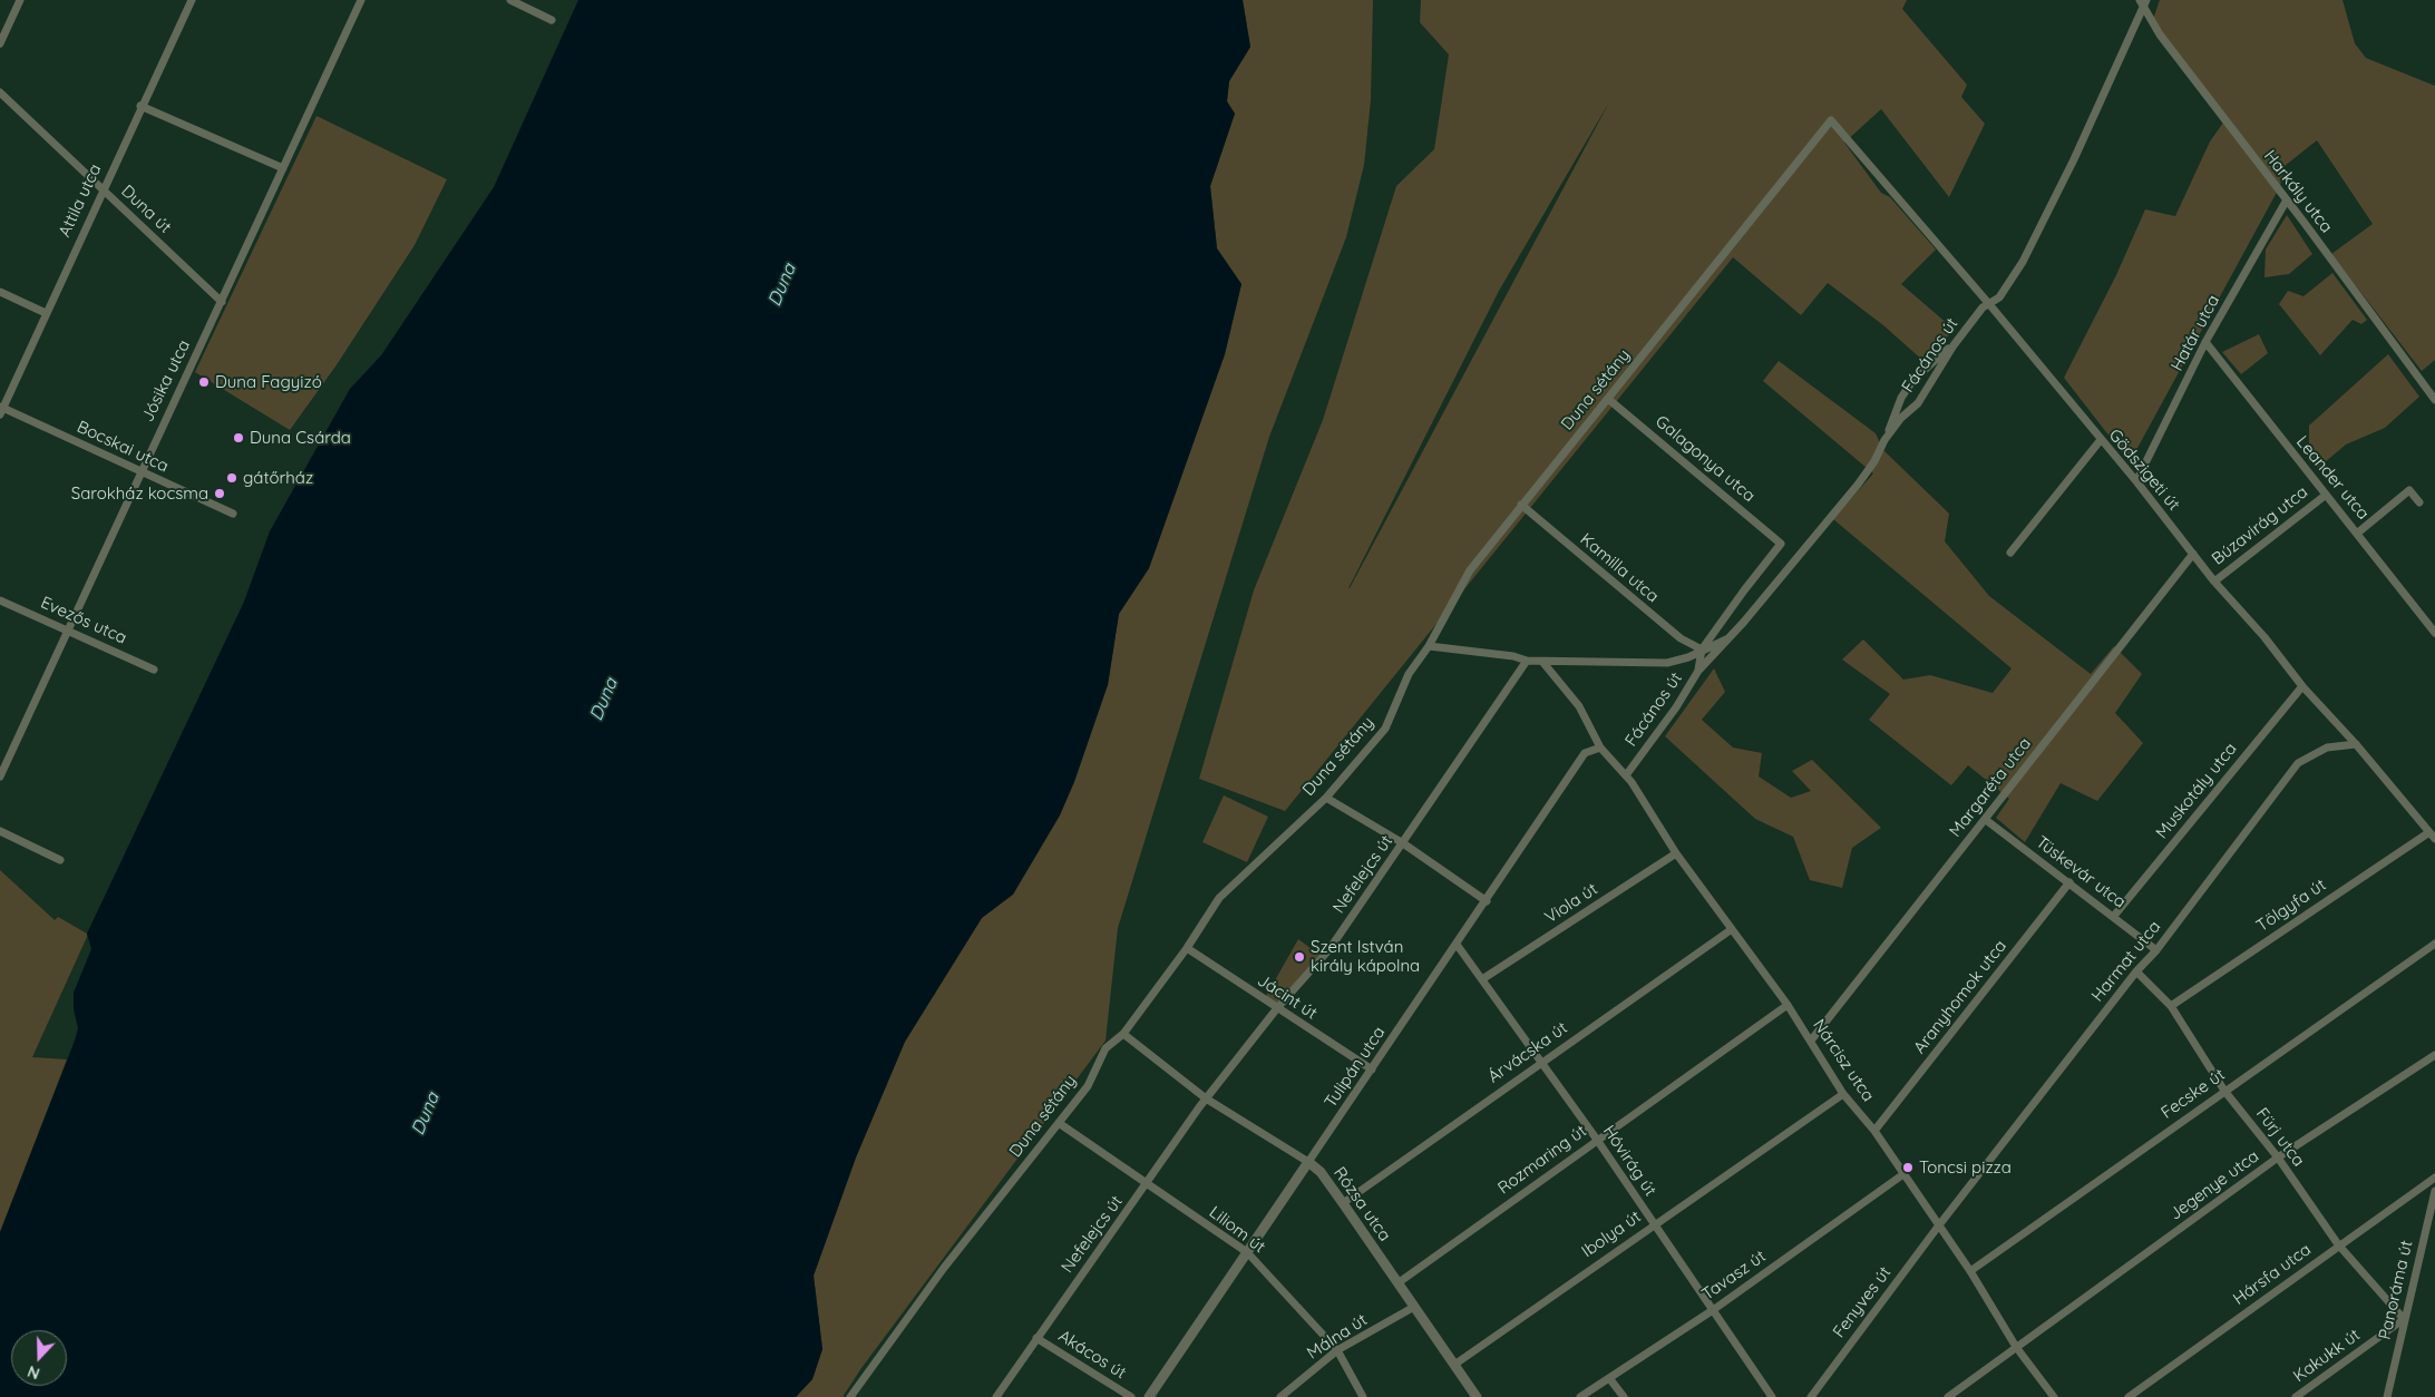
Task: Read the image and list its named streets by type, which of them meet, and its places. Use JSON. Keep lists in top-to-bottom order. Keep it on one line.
{"streets":{"street":["Harkály utca","Attila utca","Duna út","Határ utca","Fácános út","Jósika utca","Duna sétány","Bocskai utca","Galagonya utca","Gödszigeti út","Leander utca","Búzavirág utca","Kamilla utca","Evezős utca","Margaréta utca","Muskotály utca","Tüskevár utca","Nefelejcs út","Viola út","Tölgyfa út","Harmat utca","Jácint út","Aranyhomok utca","Árvácska út","Nárcisz utca","Tulipán utca","Fecske út","Fürj utca","Rozmaring út","Hóvirág út","Jegenye utca","Rózsa utca","Liliom út","Ibolya út","Hársfa utca","Tavasz út","Panoráma út","Fenyves út","Málna út","Akácos út","Kakukk út"]},"crossings":[["Harkály utca","Határ utca"],["Harkály utca","Fácános út"],["Attila utca","Duna út"],["Attila utca","Bocskai utca"],["Duna út","Jósika utca"],["Határ utca","Gödszigeti út"],["Határ utca","Leander utca"],["Fácános út","Gödszigeti út"],["Fácános út","Nárcisz utca"],["Jósika utca","Bocskai utca"],["Jósika utca","Evezős utca"],["Duna sétány","Galagonya utca"],["Duna sétány","Gödszigeti út"],["Duna sétány","Kamilla utca"],["Duna sétány","Jácint út"],["Duna sétány","Rózsa utca"],["Duna sétány","Liliom út"],["Galagonya utca","Kamilla utca"],["Gödszigeti út","Búzavirág utca"],["Gödszigeti út","Margaréta utca"],["Gödszigeti út","Muskotály utca"],["Gödszigeti út","Tölgyfa út"],["Gödszigeti út","Harmat utca"],["Leander utca","Búzavirág utca"],["Margaréta utca","Tüskevár utca"],["Margaréta utca","Nárcisz utca"],["Muskotály utca","Tüskevár utca"],["Tüskevár utca","Harmat utca"],["Tüskevár utca","Aranyhomok utca"],["Nefelejcs út","Jácint út"],["Nefelejcs út","Rózsa utca"],["Nefelejcs út","Liliom út"],["Nefelejcs út","Akácos út"],["Viola út","Nárcisz utca"],["Viola út","Hóvirág út"],["Tölgyfa út","Fürj utca"],["Harmat utca","Nárcisz utca"],["Harmat utca","Fürj utca"],["Harmat utca","Fenyves út"],["Jácint út","Tulipán utca"],["Aranyhomok utca","Nárcisz utca"],["Árvácska út","Nárcisz utca"],["Árvácska út","Hóvirág út"],["Árvácska út","Rózsa utca"],["Nárcisz utca","Tulipán utca"],["Nárcisz utca","Fecske út"],["Nárcisz utca","Rozmaring út"],["Nárcisz utca","Jegenye utca"],["Nárcisz utca","Ibolya út"],["Nárcisz utca","Tavasz út"],["Nárcisz utca","Fenyves út"],["Tulipán utca","Hóvirág út"],["Tulipán utca","Rózsa utca"],["Tulipán utca","Liliom út"],["Fecske út","Fürj utca"],["Fürj utca","Jegenye utca"],["Fürj utca","Hársfa utca"],["Fürj utca","Panoráma út"],["Fürj utca","Kakukk út"],["Rozmaring út","Hóvirág út"],["Rozmaring út","Rózsa utca"],["Hóvirág út","Ibolya út"],["Hóvirág út","Tavasz út"],["Rózsa utca","Ibolya út"],["Rózsa utca","Málna út"],["Liliom út","Málna út"],["Panoráma út","Kakukk út"]],"water":["Duna"],"places":["Duna Fagyizó","Duna Csárda","gátőrház","Sarokház kocsma","Szent István király kápolna","Toncsi pizza"],"north":"bottom"}
